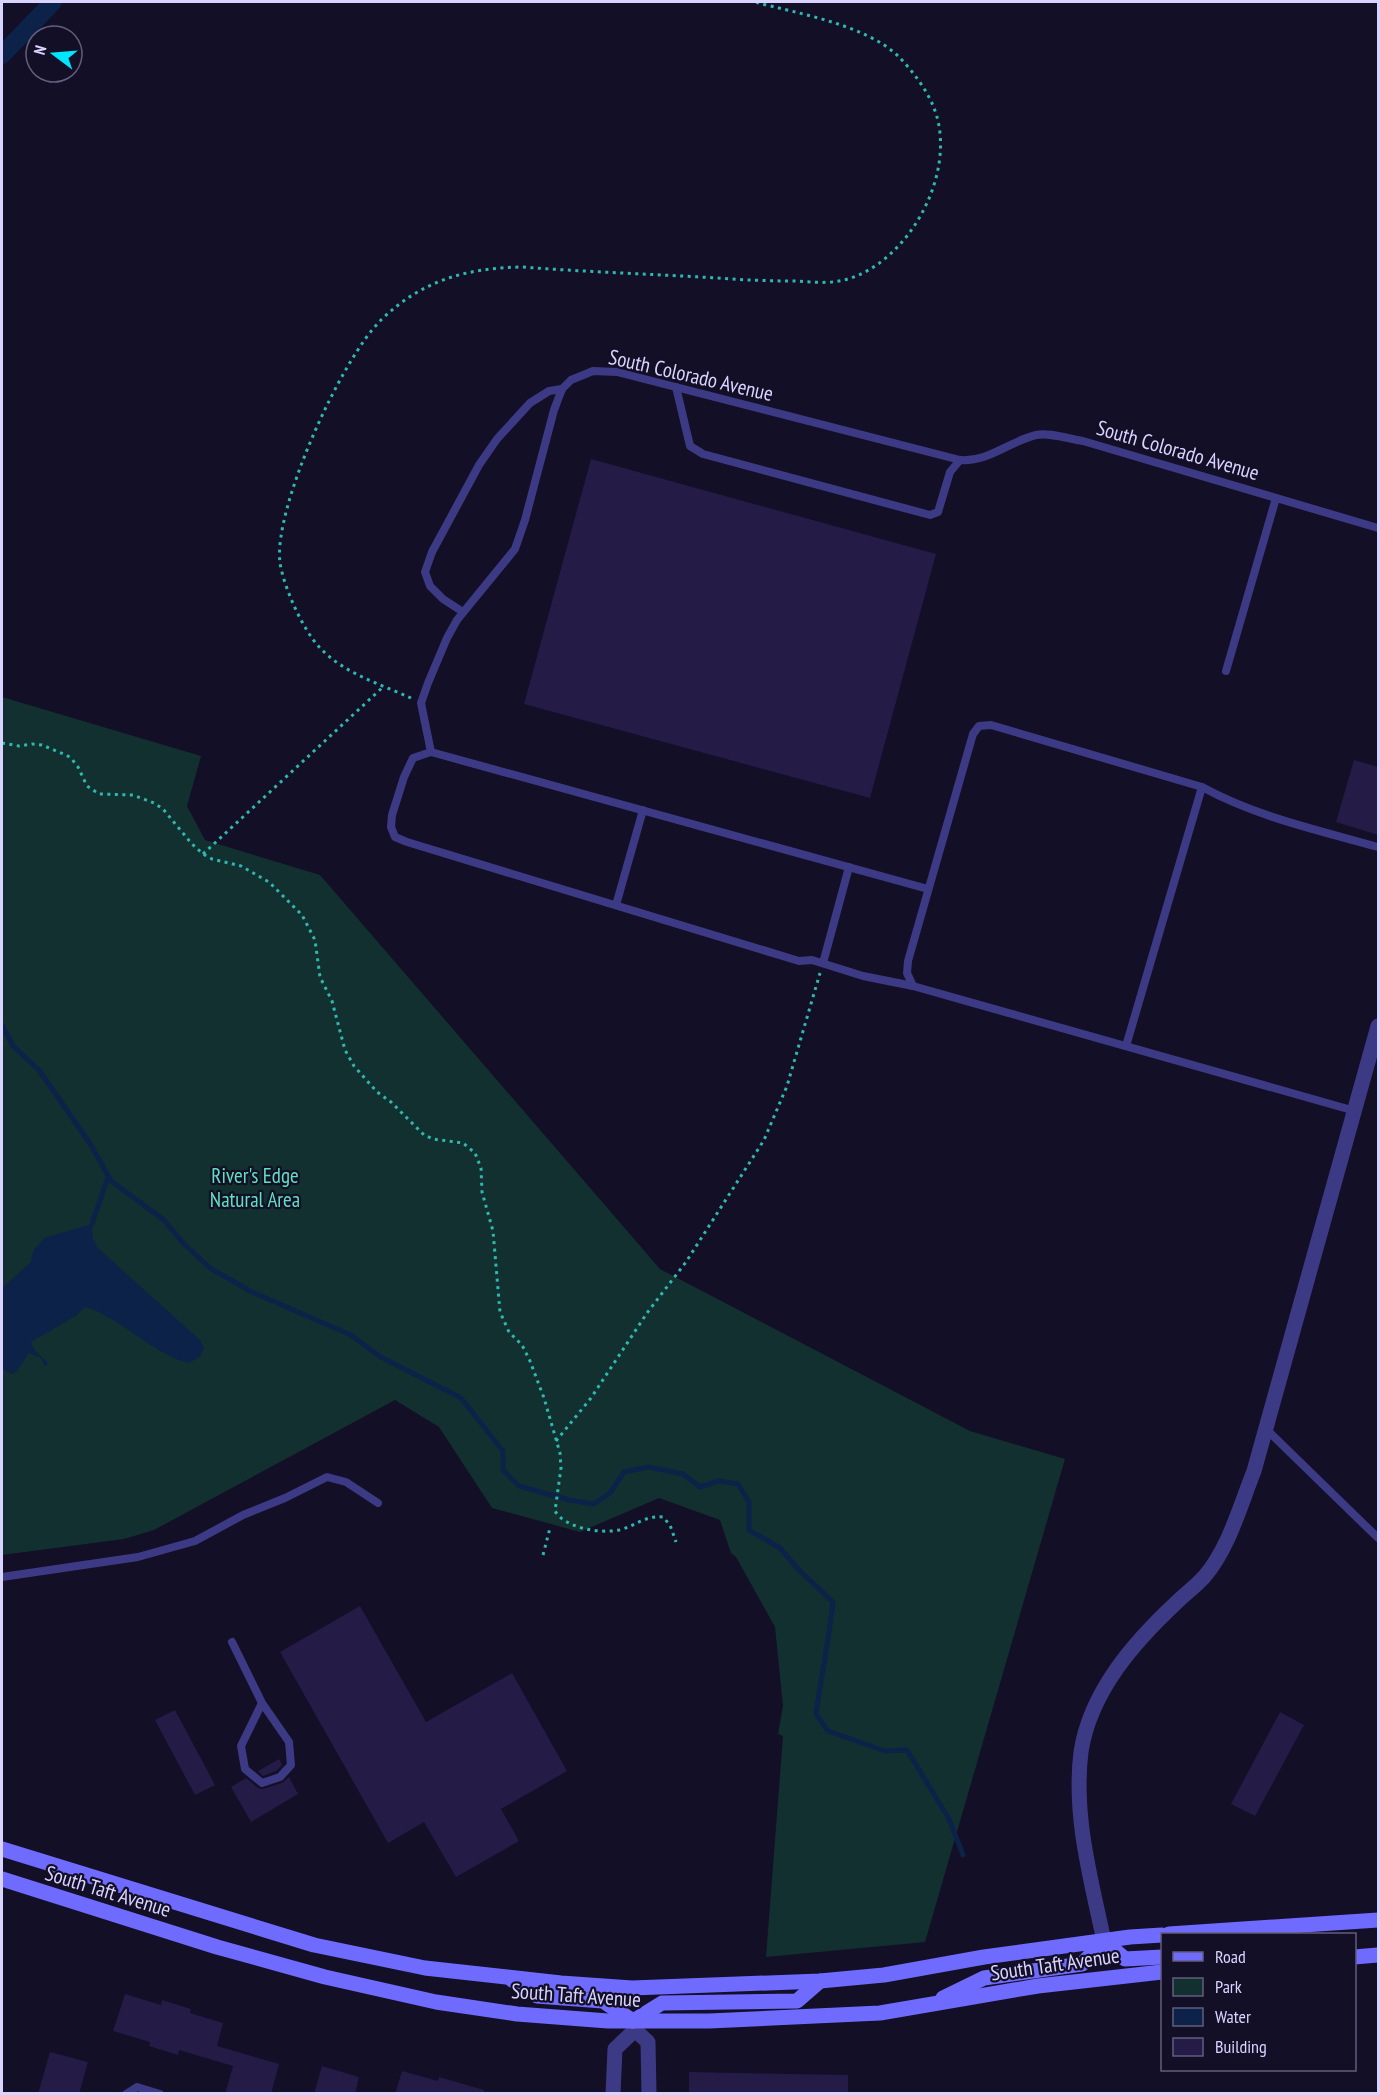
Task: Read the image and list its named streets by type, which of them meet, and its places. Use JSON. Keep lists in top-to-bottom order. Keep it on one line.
{"streets":{"main road":["South Taft Avenue"],"lane":["South Colorado Avenue"]},"parks":["River's Edge Natural Area"],"legend":["Road","Park","Water","Building"],"north":"left"}
